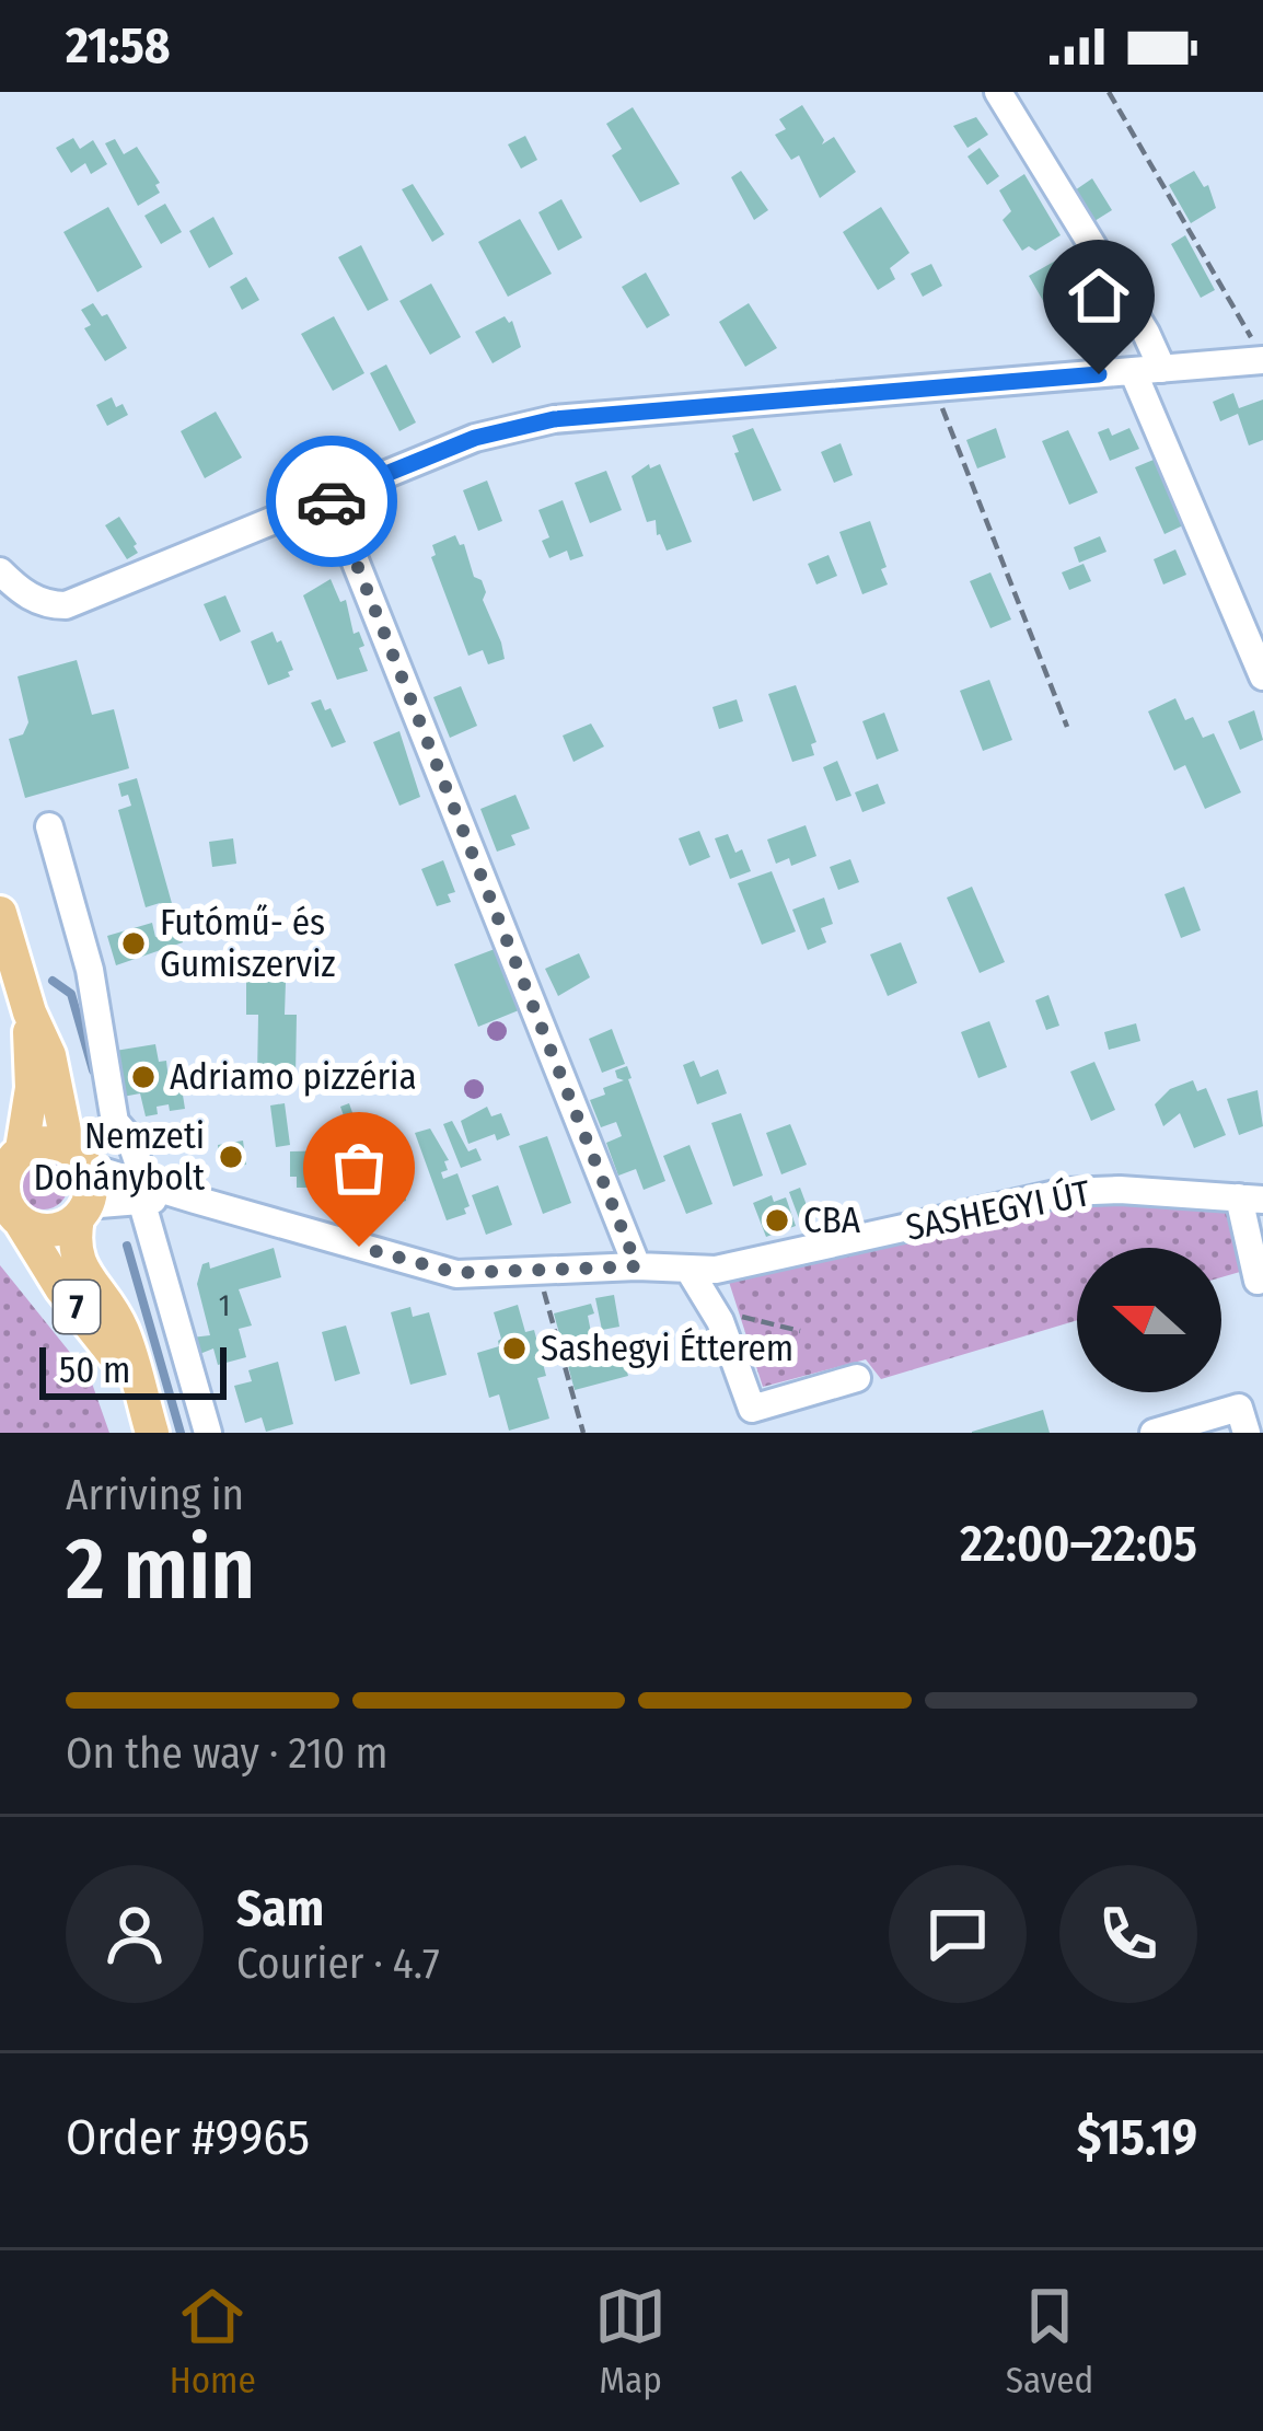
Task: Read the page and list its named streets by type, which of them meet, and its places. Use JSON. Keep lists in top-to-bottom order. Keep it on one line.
{"streets":{"main road":["7"],"street":["SASHEGYI ÚT"]},"crossings":[["SASHEGYI ÚT","7"]],"places":["Futómű- és Gumiszerviz","Adriamo pizzéria","Nemzeti Dohánybolt","CBA","Sashegyi Étterem"],"house_numbers":["1"],"scale_bar":"50 m","north":"left","page":{"status":"21:58","scale":"50 m","heading":["2 min","Arriving in","22:00–22:05"],"panel":["Sam","Courier · 4.7","Order #9965","$15.19"],"bar":"On the way · 210 m","tabs":["Home","Map","Saved"]}}
